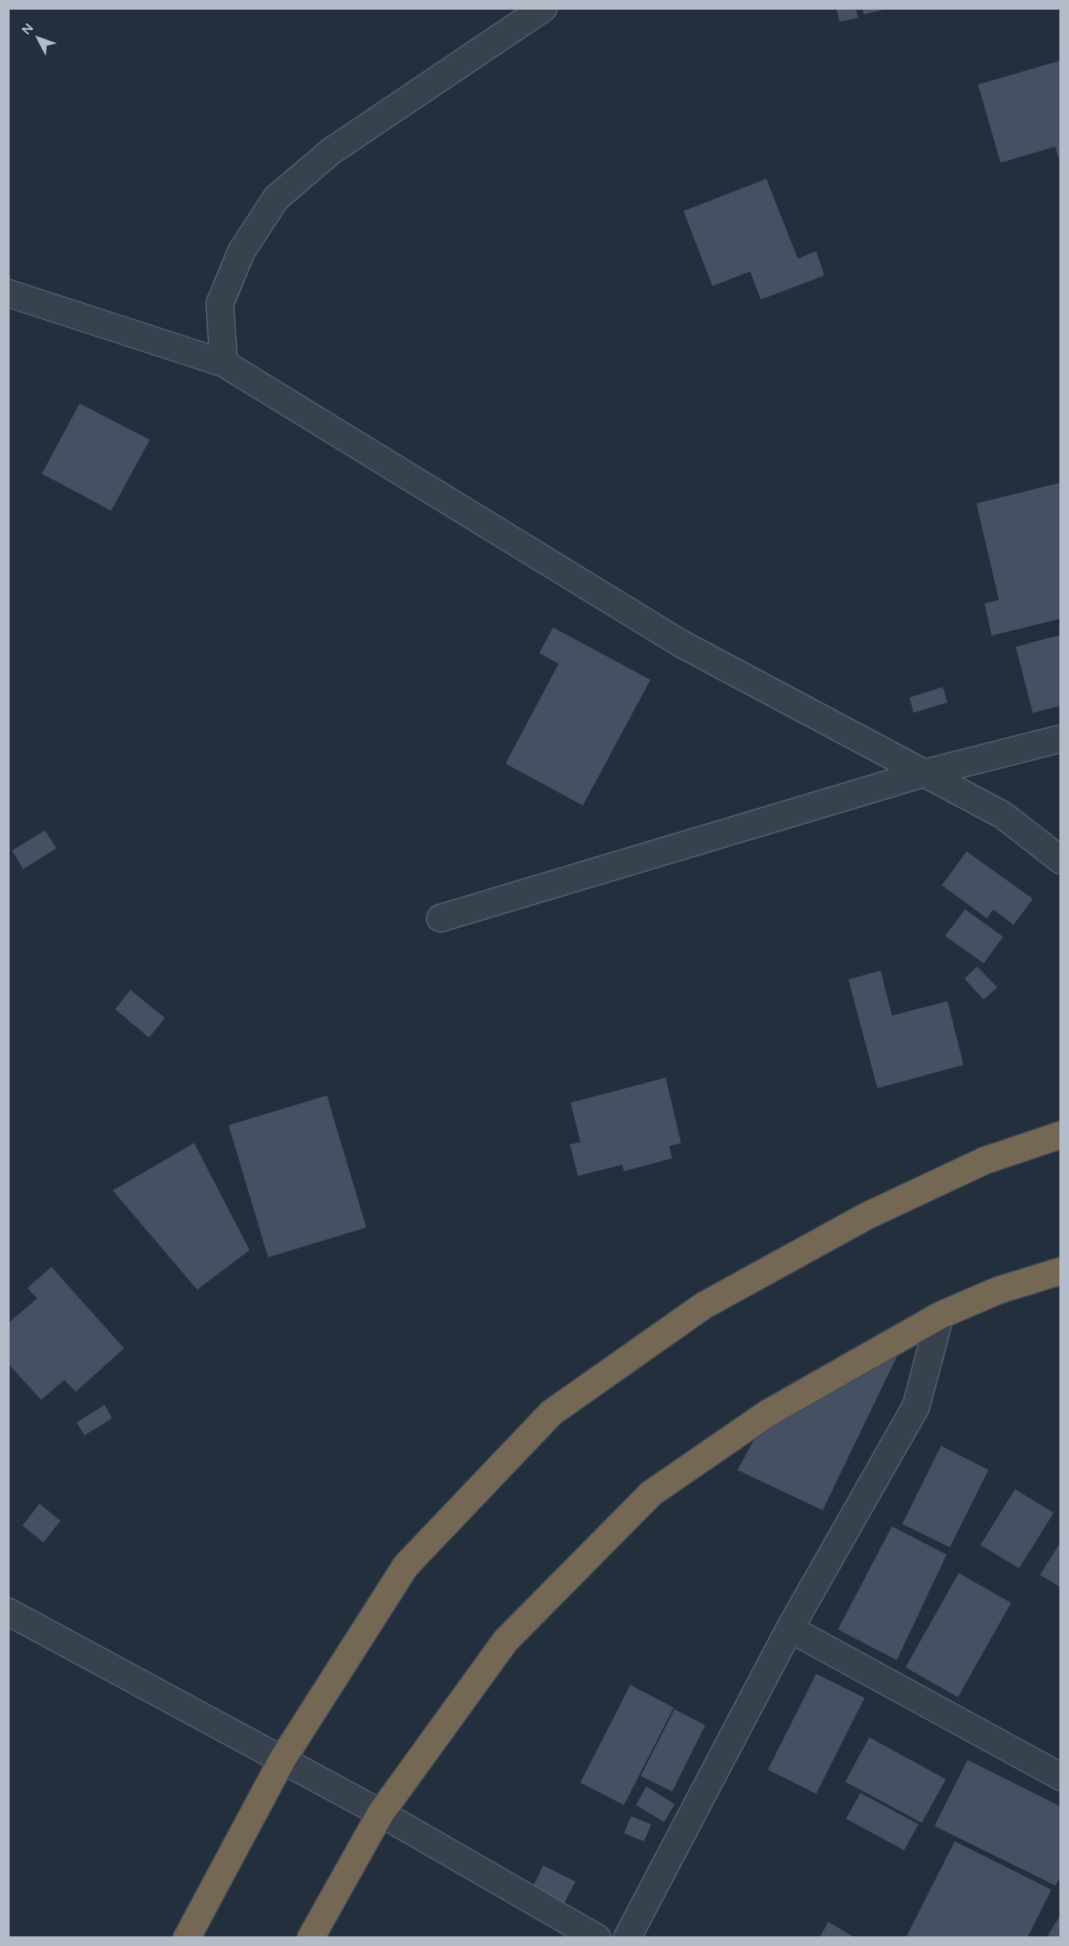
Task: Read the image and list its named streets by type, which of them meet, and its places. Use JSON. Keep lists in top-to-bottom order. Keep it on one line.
{"north":"top left"}
